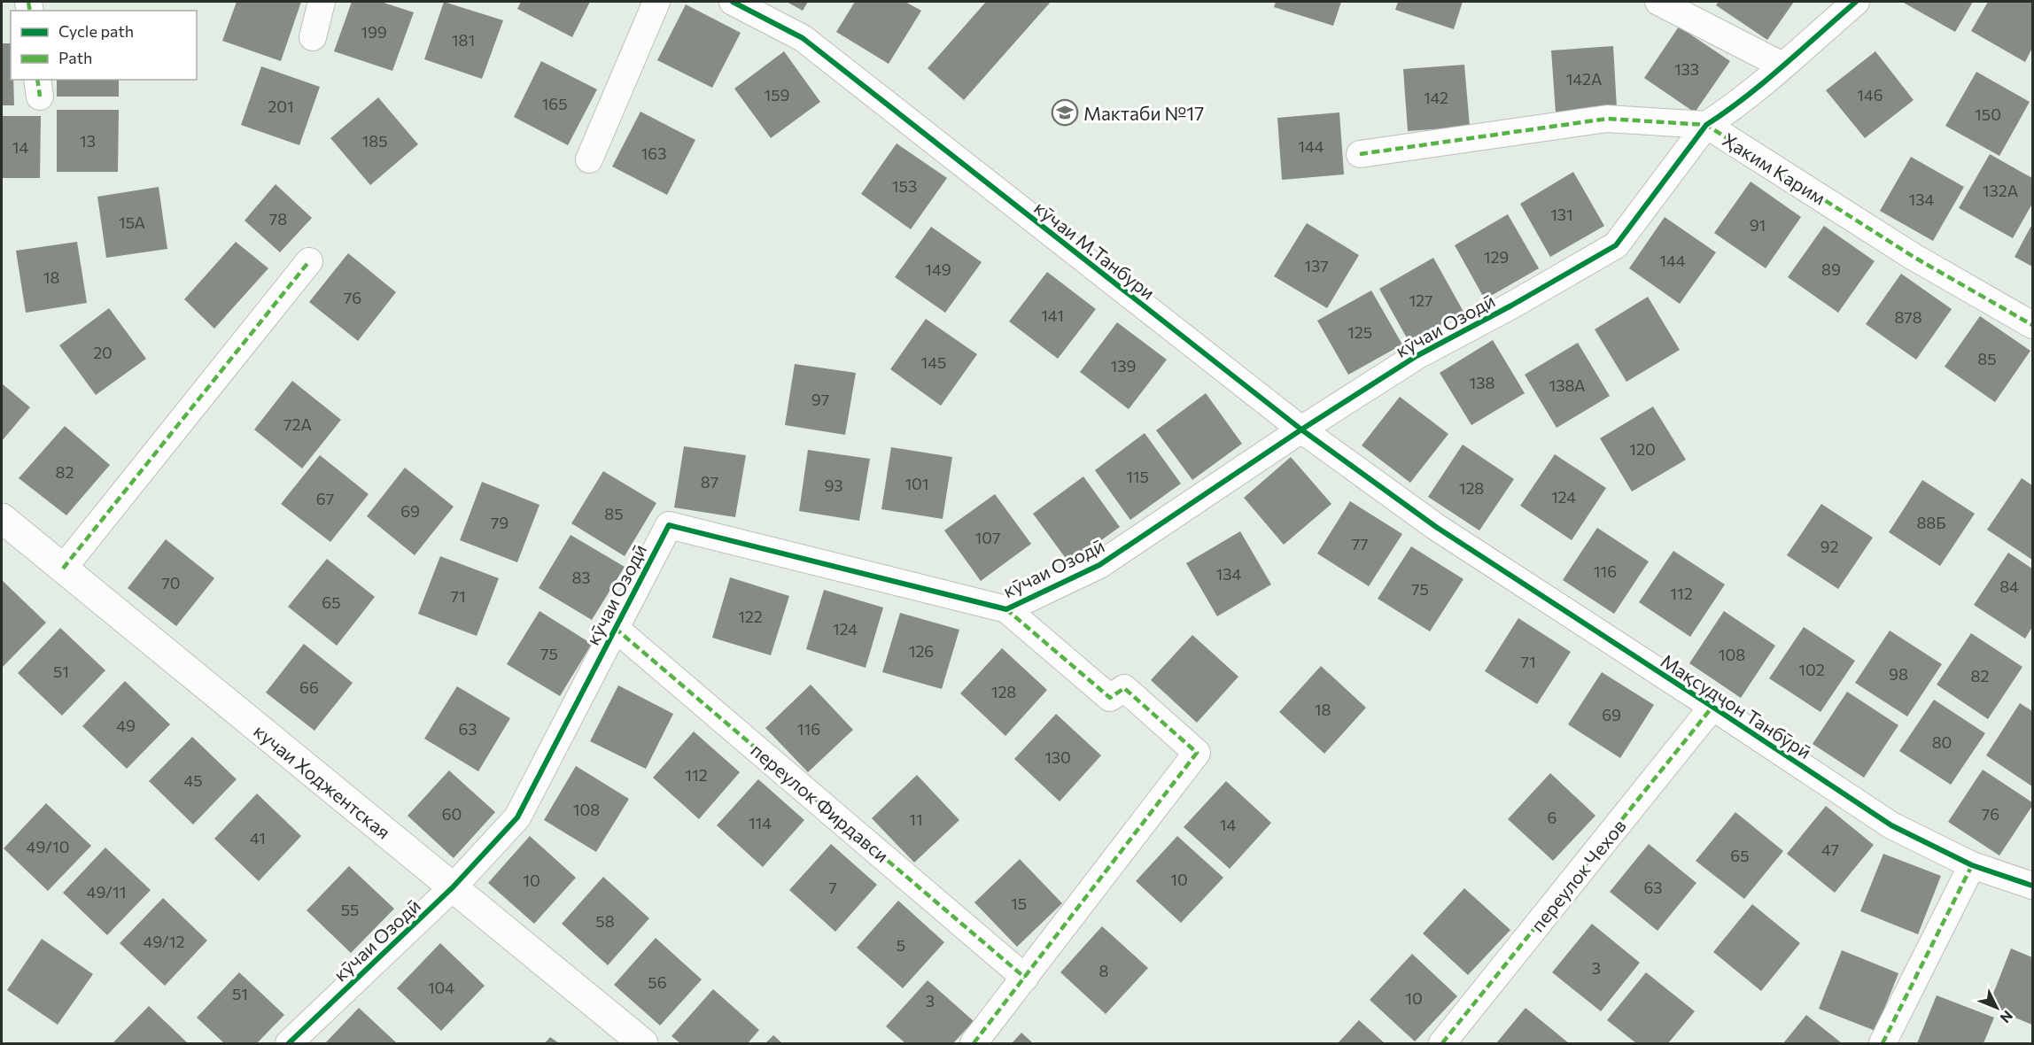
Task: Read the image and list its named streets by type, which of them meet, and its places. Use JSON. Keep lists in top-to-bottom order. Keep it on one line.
{"streets":{"main road":["кучаи Ходжентская"],"street":["Ҳаким Карим","кӯчаи М.Танбури","кӯчаи Озодӣ","Мақсудҷон Танбӯрӣ","переулок Фирдавси","переулок Чехов"]},"crossings":[["Ҳаким Карим","кӯчаи Озодӣ"],["кӯчаи М.Танбури","кӯчаи Озодӣ"],["кӯчаи М.Танбури","Мақсудҷон Танбӯрӣ"],["кӯчаи Озодӣ","кучаи Ходжентская"],["кӯчаи Озодӣ","переулок Фирдавси"],["Мақсудҷон Танбӯрӣ","переулок Чехов"]],"places":{"school or university":["Мактаби №17"]},"house_numbers":["199","181","133","142А","159","146","142","165","201","150","13","185","144","14","163","153","132А","134","131","78","15А","91","129","144","137","149","89","18","76","127","141","878","125","20","85","145","139","138","138А","97","72А","120","82","115","87","101","93","128","124","67","69","85","79","88Б","107","77","92","116","134","83","70","84","75","112","71","65","122","124","126","75","108","71","102","51","98","82","66","128","18","69","49","63","116","80","130","112","45","108","60","76","6","11","114","14","41","49/10","47","65","10","10","7","63","49/11","15","55","58","49/12","5","3","8","56","104","51","10","3"],"legend":["Cycle path","Path"],"north":"bottom right"}
